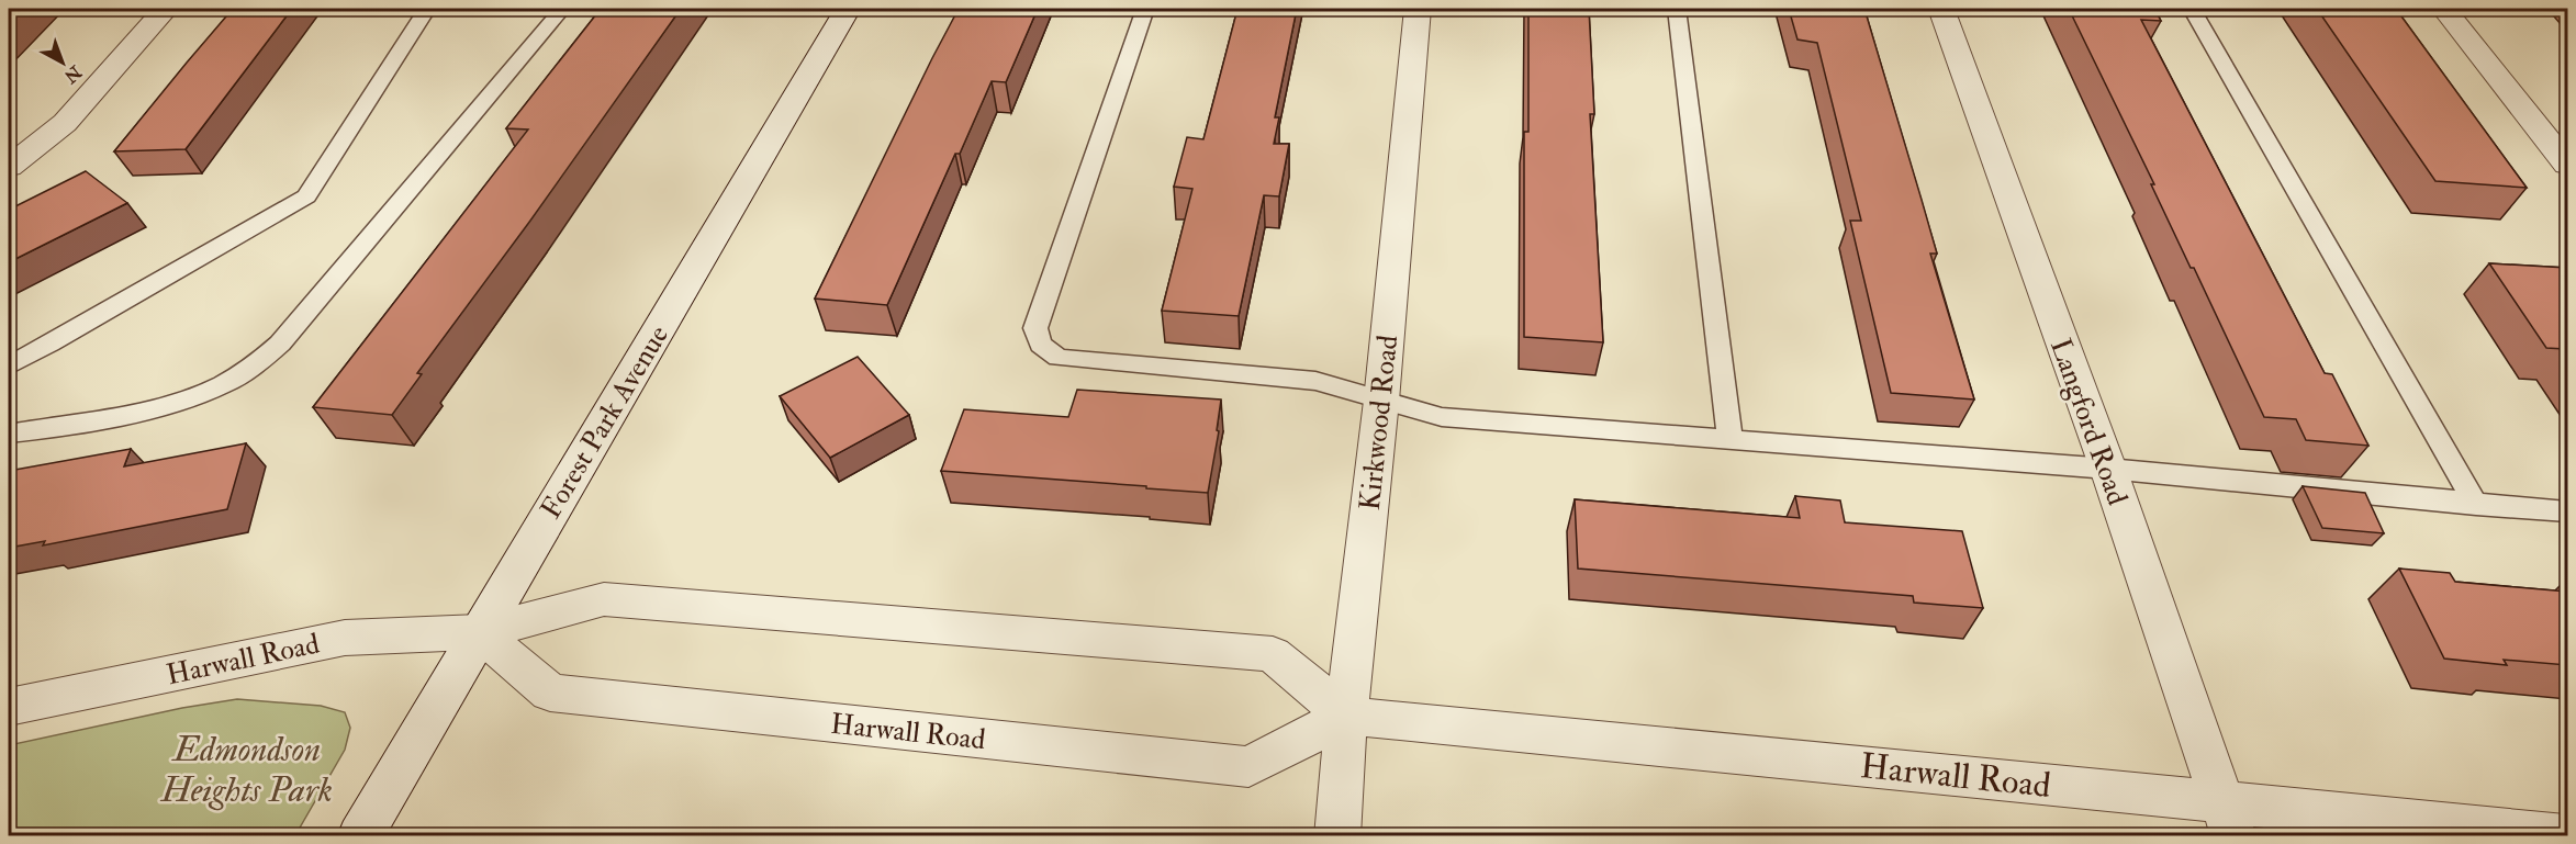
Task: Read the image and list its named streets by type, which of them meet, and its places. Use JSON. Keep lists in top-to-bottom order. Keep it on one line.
{"streets":{"street":["Forest Park Avenue","Langford Road","Kirkwood Road","Harwall Road"]},"crossings":[["Forest Park Avenue","Harwall Road"],["Langford Road","Harwall Road"],["Kirkwood Road","Harwall Road"]],"parks":["Edmondson Heights Park"],"north":"bottom right"}
